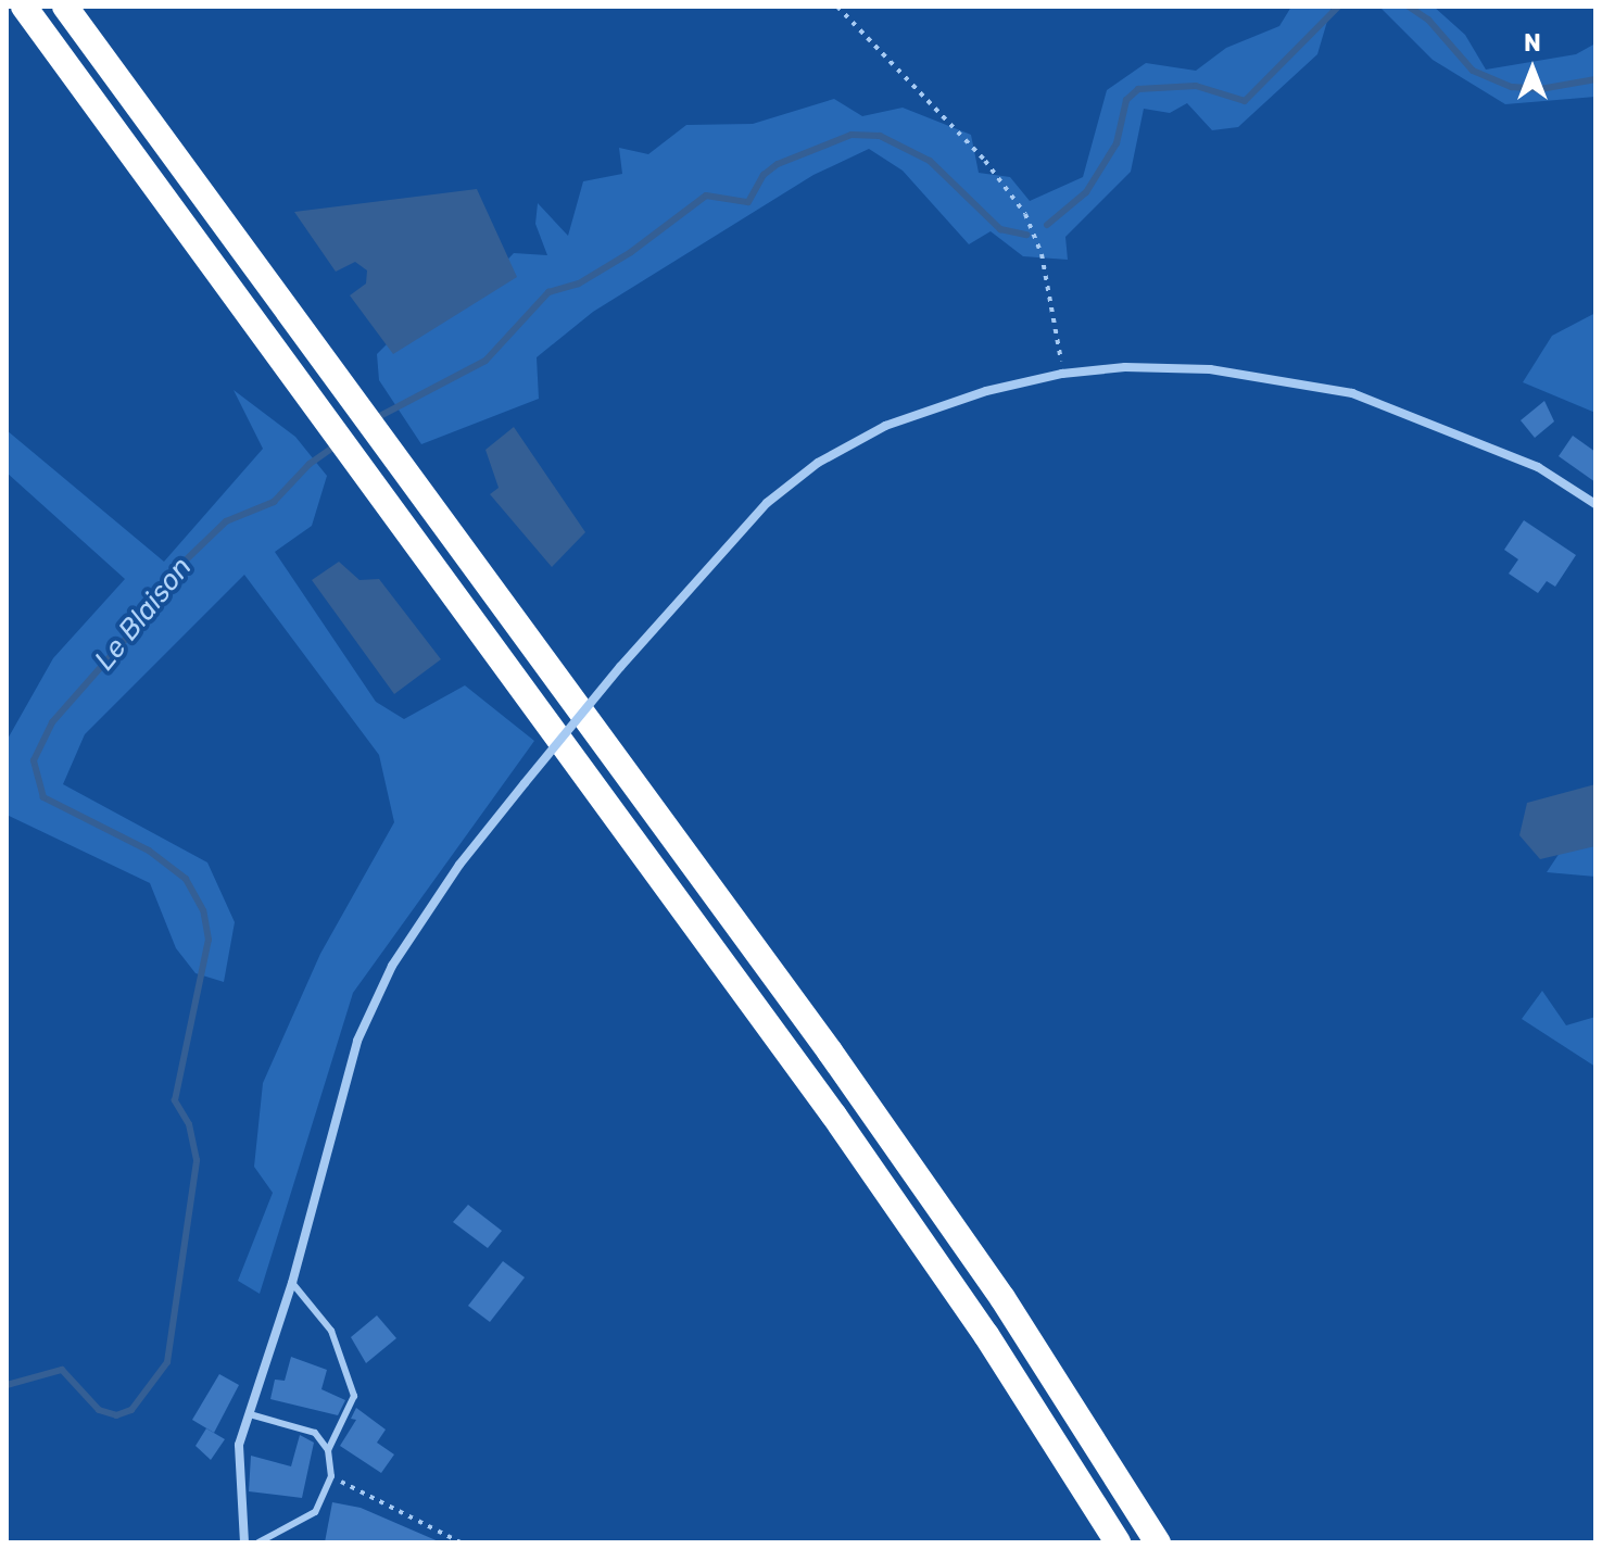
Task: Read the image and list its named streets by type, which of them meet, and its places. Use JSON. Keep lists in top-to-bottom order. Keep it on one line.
{"water":["Le Blaison"],"north":"top"}
